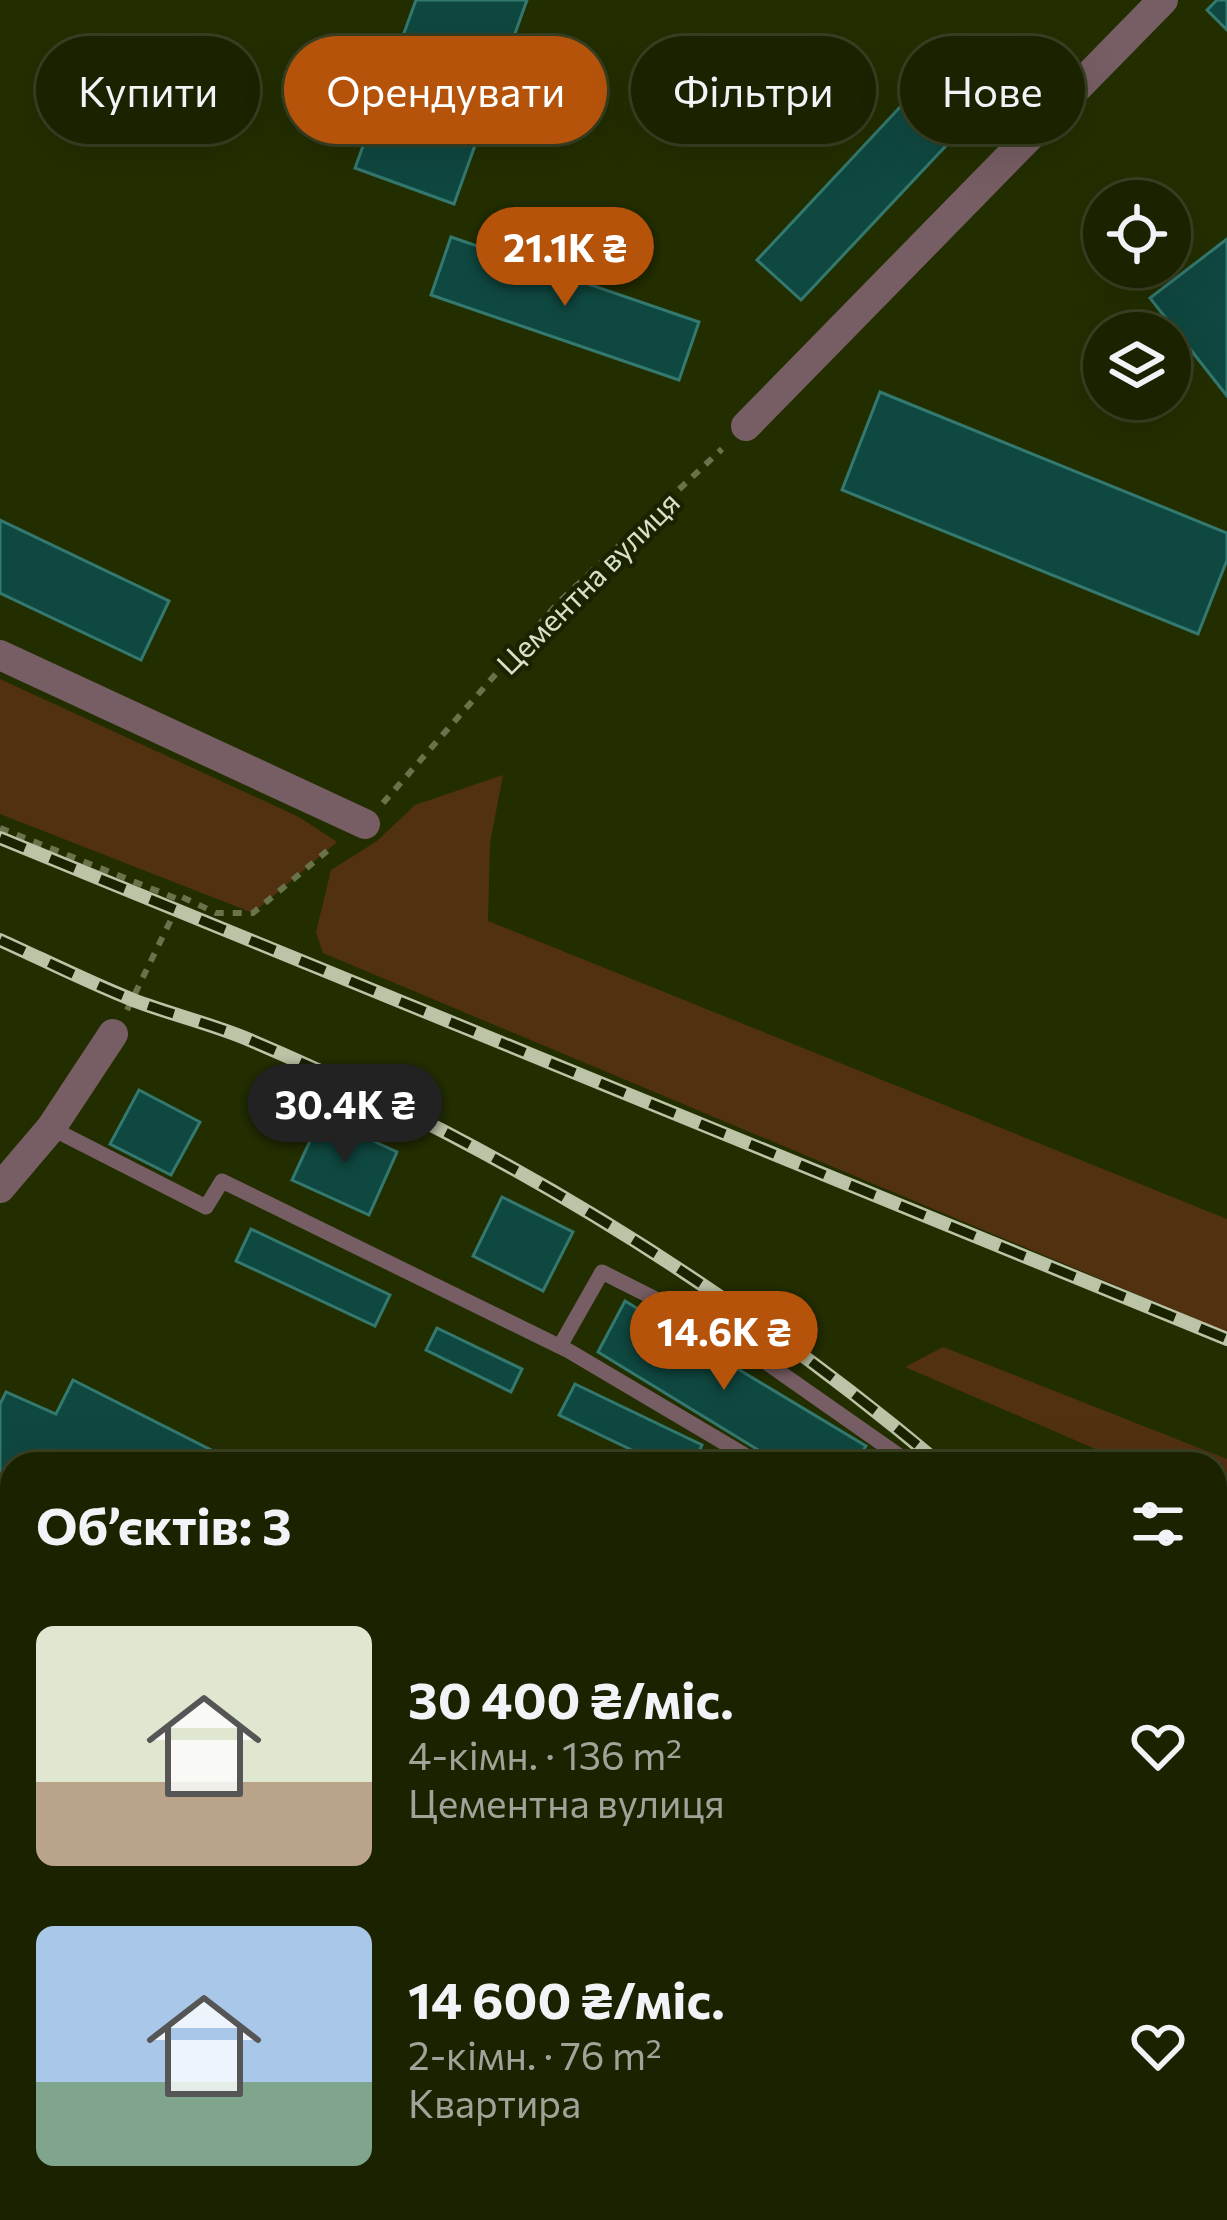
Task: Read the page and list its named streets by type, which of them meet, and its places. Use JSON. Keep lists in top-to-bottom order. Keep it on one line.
{"streets":{"path":["Цементна вулиця"]},"page":{"chip":["Купити","Орендувати","Фільтри","Нове"],"price":["21.1K ₴","30.4K ₴","14.6K ₴"],"heading":"Об’єктів: 3","list":[{"name":"30 400 ₴/міс.","note":"4-кімн. · 136 m² · Цементна вулиця"},{"name":"14 600 ₴/міс.","note":"2-кімн. · 76 m² · Квартира"}]}}
